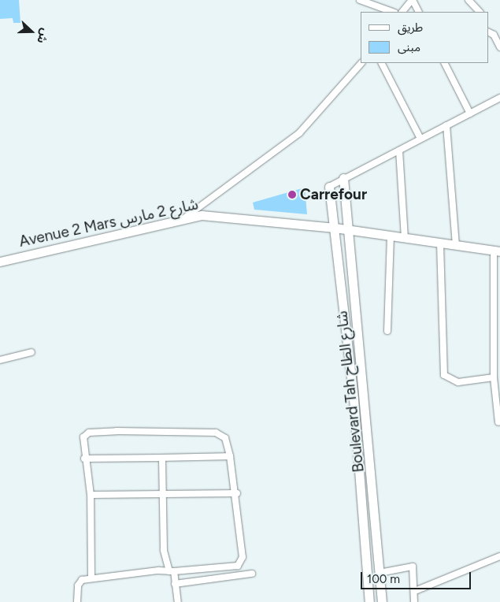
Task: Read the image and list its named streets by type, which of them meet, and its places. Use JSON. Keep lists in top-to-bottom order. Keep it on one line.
{"streets":{"street":["Avenue 2 Mars شارع 2 مارس","Boulevard Tah شارع الطاح"]},"crossings":[["Avenue 2 Mars شارع 2 مارس","Boulevard Tah شارع الطاح"]],"places":["Carrefour"],"legend":["طريق","مبنى"],"scale_bar":"100 m","north":"right"}
